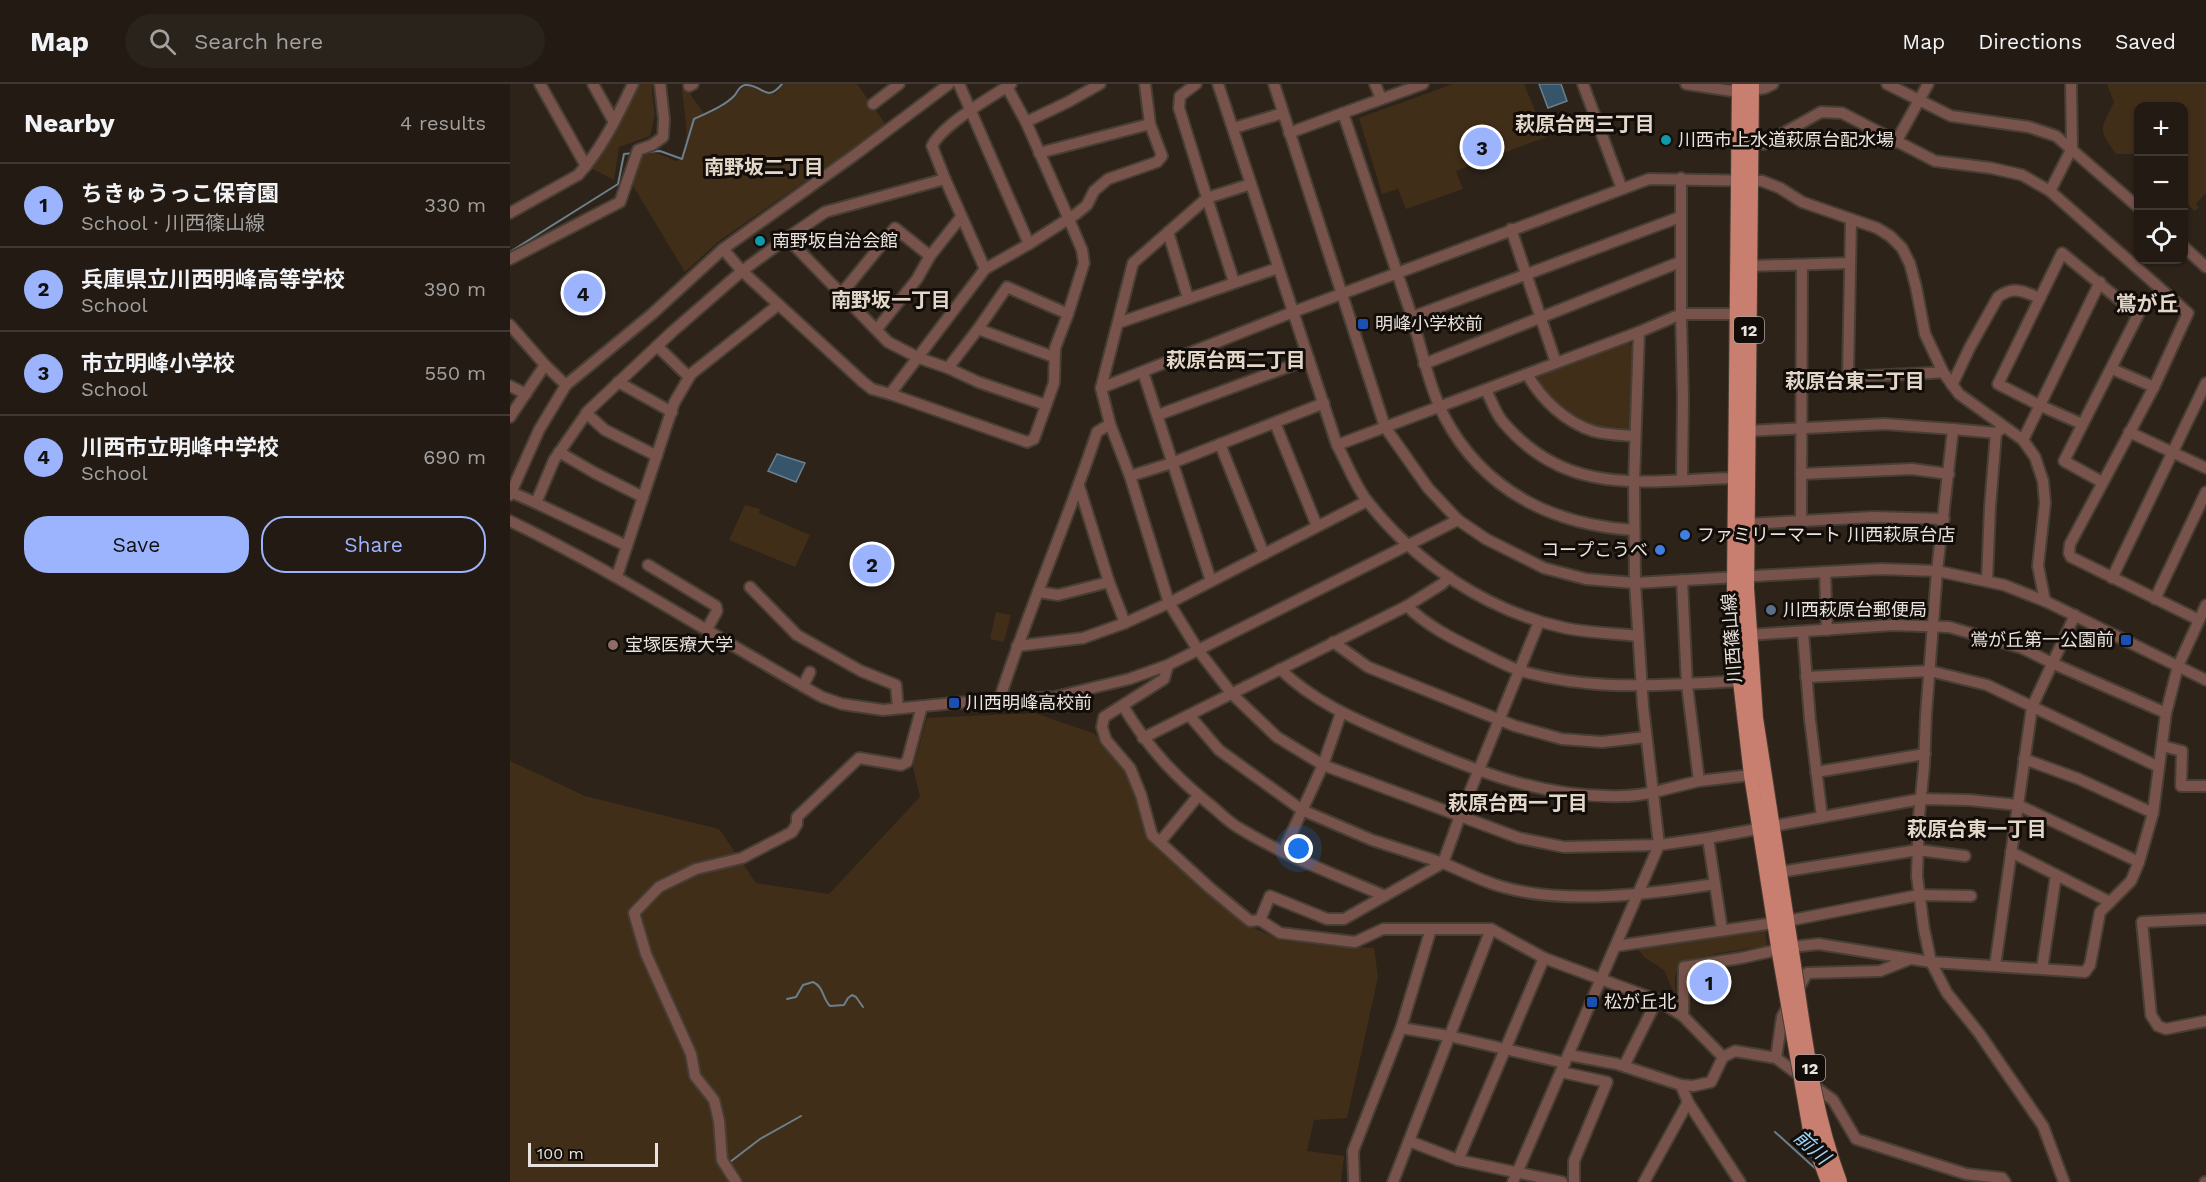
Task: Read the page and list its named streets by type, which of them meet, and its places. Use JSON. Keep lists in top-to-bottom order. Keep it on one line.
{"streets":{"main road":["12","川西篠山線"]},"districts":["萩原台西三丁目","南野坂二丁目","南野坂一丁目","鴬が丘","萩原台西二丁目","萩原台東二丁目","萩原台西一丁目","萩原台東一丁目"],"water":["前川"],"places":{"other":["川西市上水道萩原台配水場","南野坂自治会館","ファミリーマート 川西萩原台店","コープこうべ","川西萩原台郵便局","宝塚医療大学"],"transit":["明峰小学校前","鴬が丘第一公園前","川西明峰高校前","松が丘北"]},"scale_bar":"100 m","page":{"header":"Map","search":"Search here","nav":["Map","Directions","Saved"],"heading":["Nearby","4 results"],"map_buttons":["+","−"],"pins":["3","4","2","1"],"list":[{"mark":"1","name":"ちきゅうっこ保育園","note":"School · 川西篠山線","value":"330 m"},{"mark":"2","name":"兵庫県立川西明峰高等学校","note":"School","value":"390 m"},{"mark":"3","name":"市立明峰小学校","note":"School","value":"550 m"},{"mark":"4","name":"川西市立明峰中学校","note":"School","value":"690 m"}],"buttons":["Save","Share"],"scale":"100 m"}}
